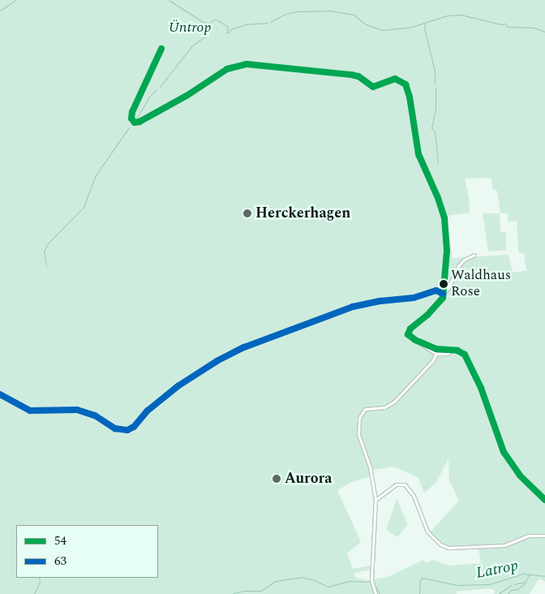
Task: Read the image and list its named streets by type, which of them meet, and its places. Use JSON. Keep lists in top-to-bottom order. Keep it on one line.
{"water":["Latrop"],"parks":["Üntrop"],"places":["Herckerhagen","Waldhaus Rose","Aurora"],"lines":["transit line 54","transit line 63"],"legend":["54","63"]}
